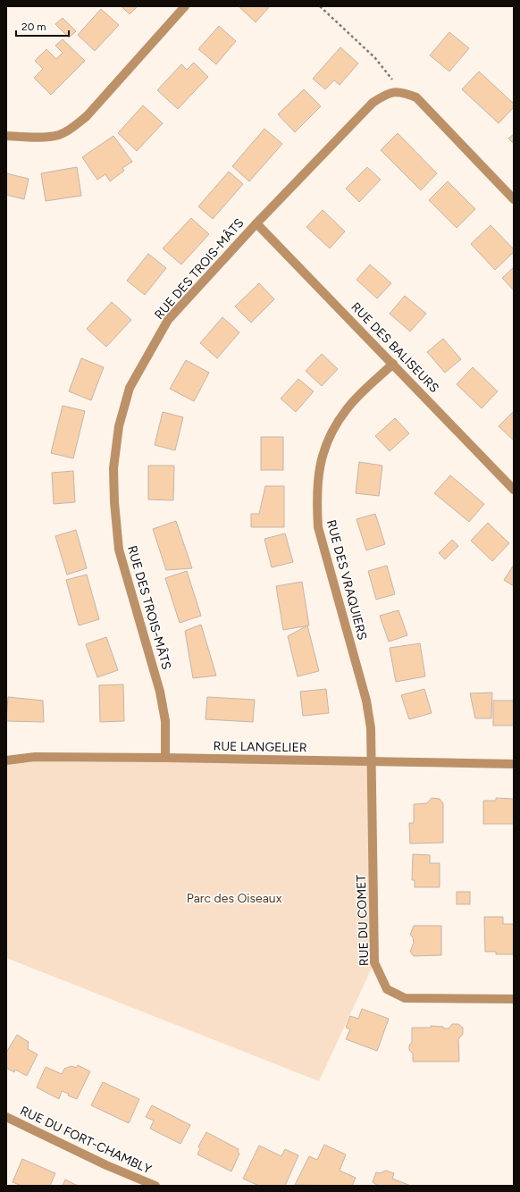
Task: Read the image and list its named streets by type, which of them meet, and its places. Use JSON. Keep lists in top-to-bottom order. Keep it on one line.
{"streets":{"street":["RUE DES TROIS-MÂTS","RUE DES BALISEURS","RUE DES VRAQUIERS","RUE LANGELIER","RUE DU COMET","RUE DU FORT-CHAMBLY"]},"crossings":[["RUE DES TROIS-MÂTS","RUE DES BALISEURS"],["RUE DES TROIS-MÂTS","RUE LANGELIER"],["RUE DES BALISEURS","RUE DES VRAQUIERS"],["RUE DES VRAQUIERS","RUE LANGELIER"],["RUE DES VRAQUIERS","RUE DU COMET"],["RUE LANGELIER","RUE DU COMET"]],"parks":["Parc des Oiseaux"],"scale_bar":"20 m"}
